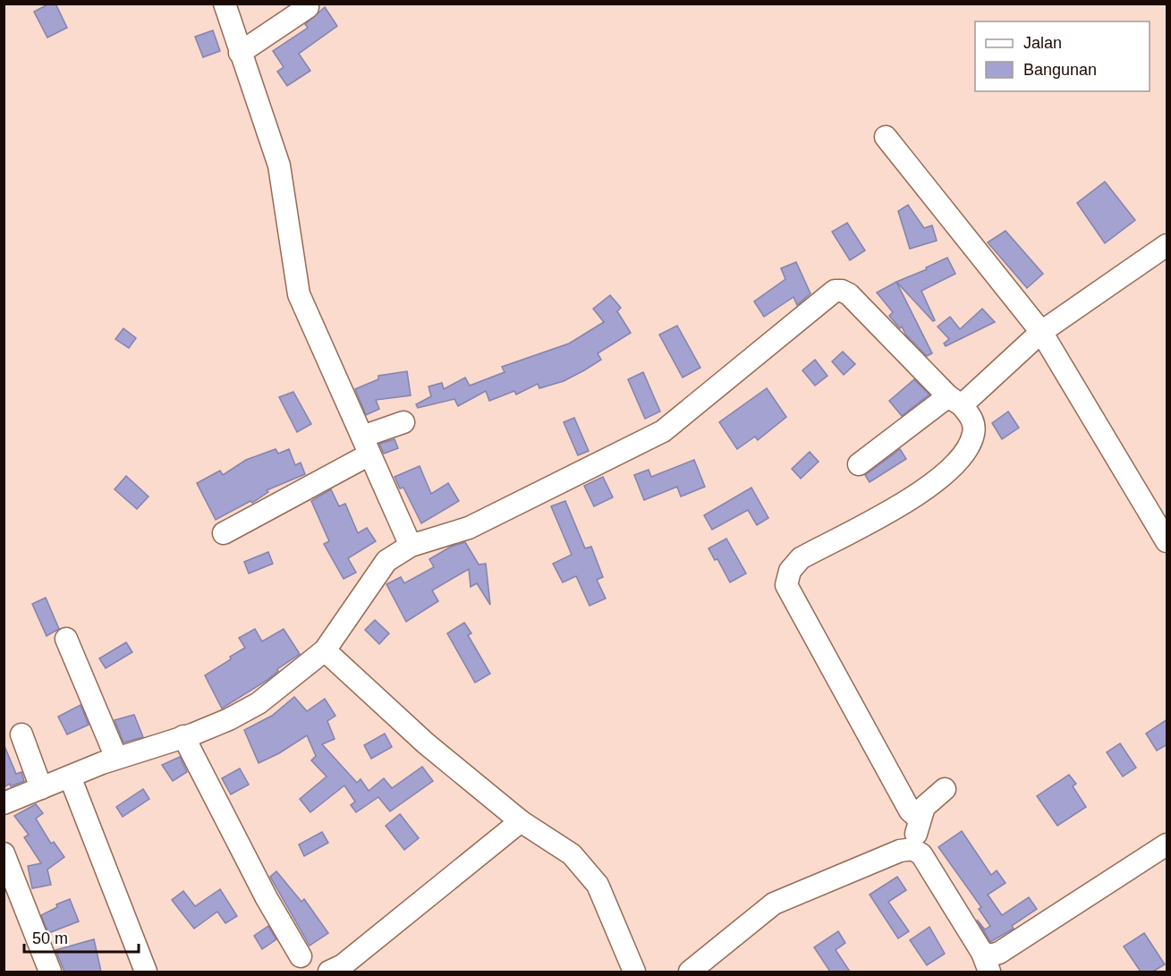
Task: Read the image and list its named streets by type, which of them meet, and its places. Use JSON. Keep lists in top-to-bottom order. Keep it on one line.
{"legend":["Jalan","Bangunan"],"scale_bar":"50 m"}
